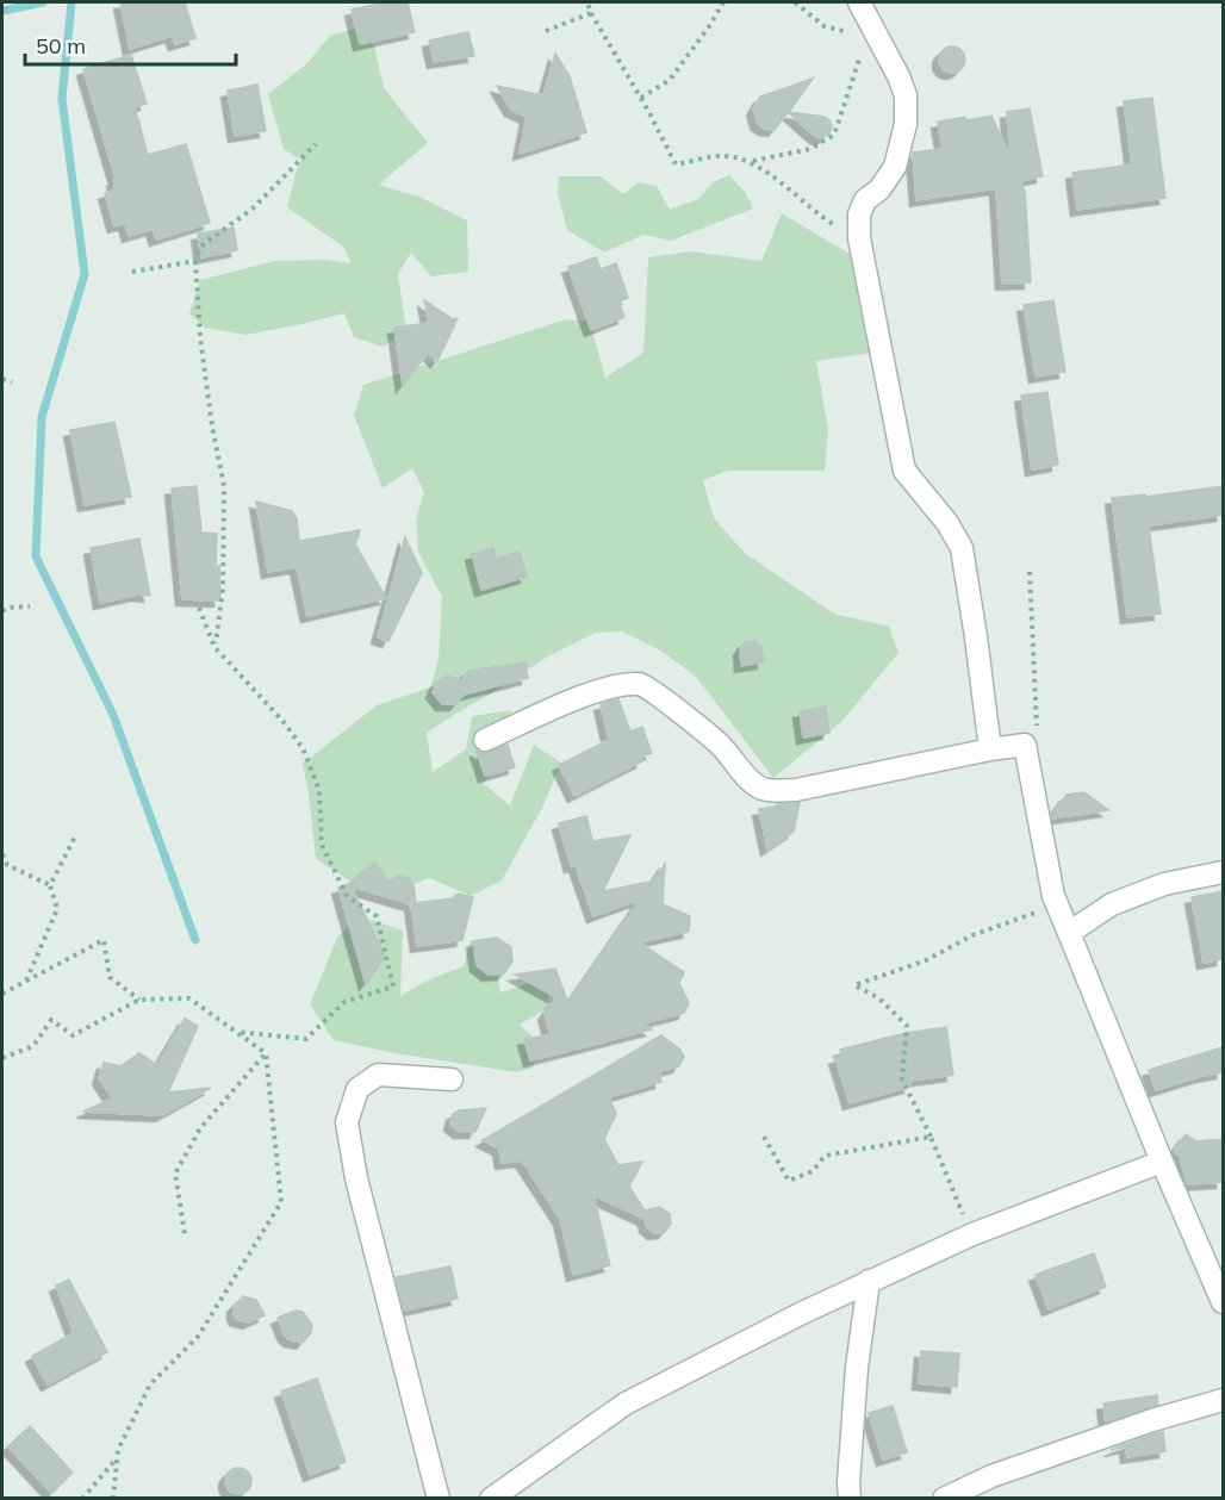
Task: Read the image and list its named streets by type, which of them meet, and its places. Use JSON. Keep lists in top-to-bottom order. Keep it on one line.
{"scale_bar":"50 m"}
